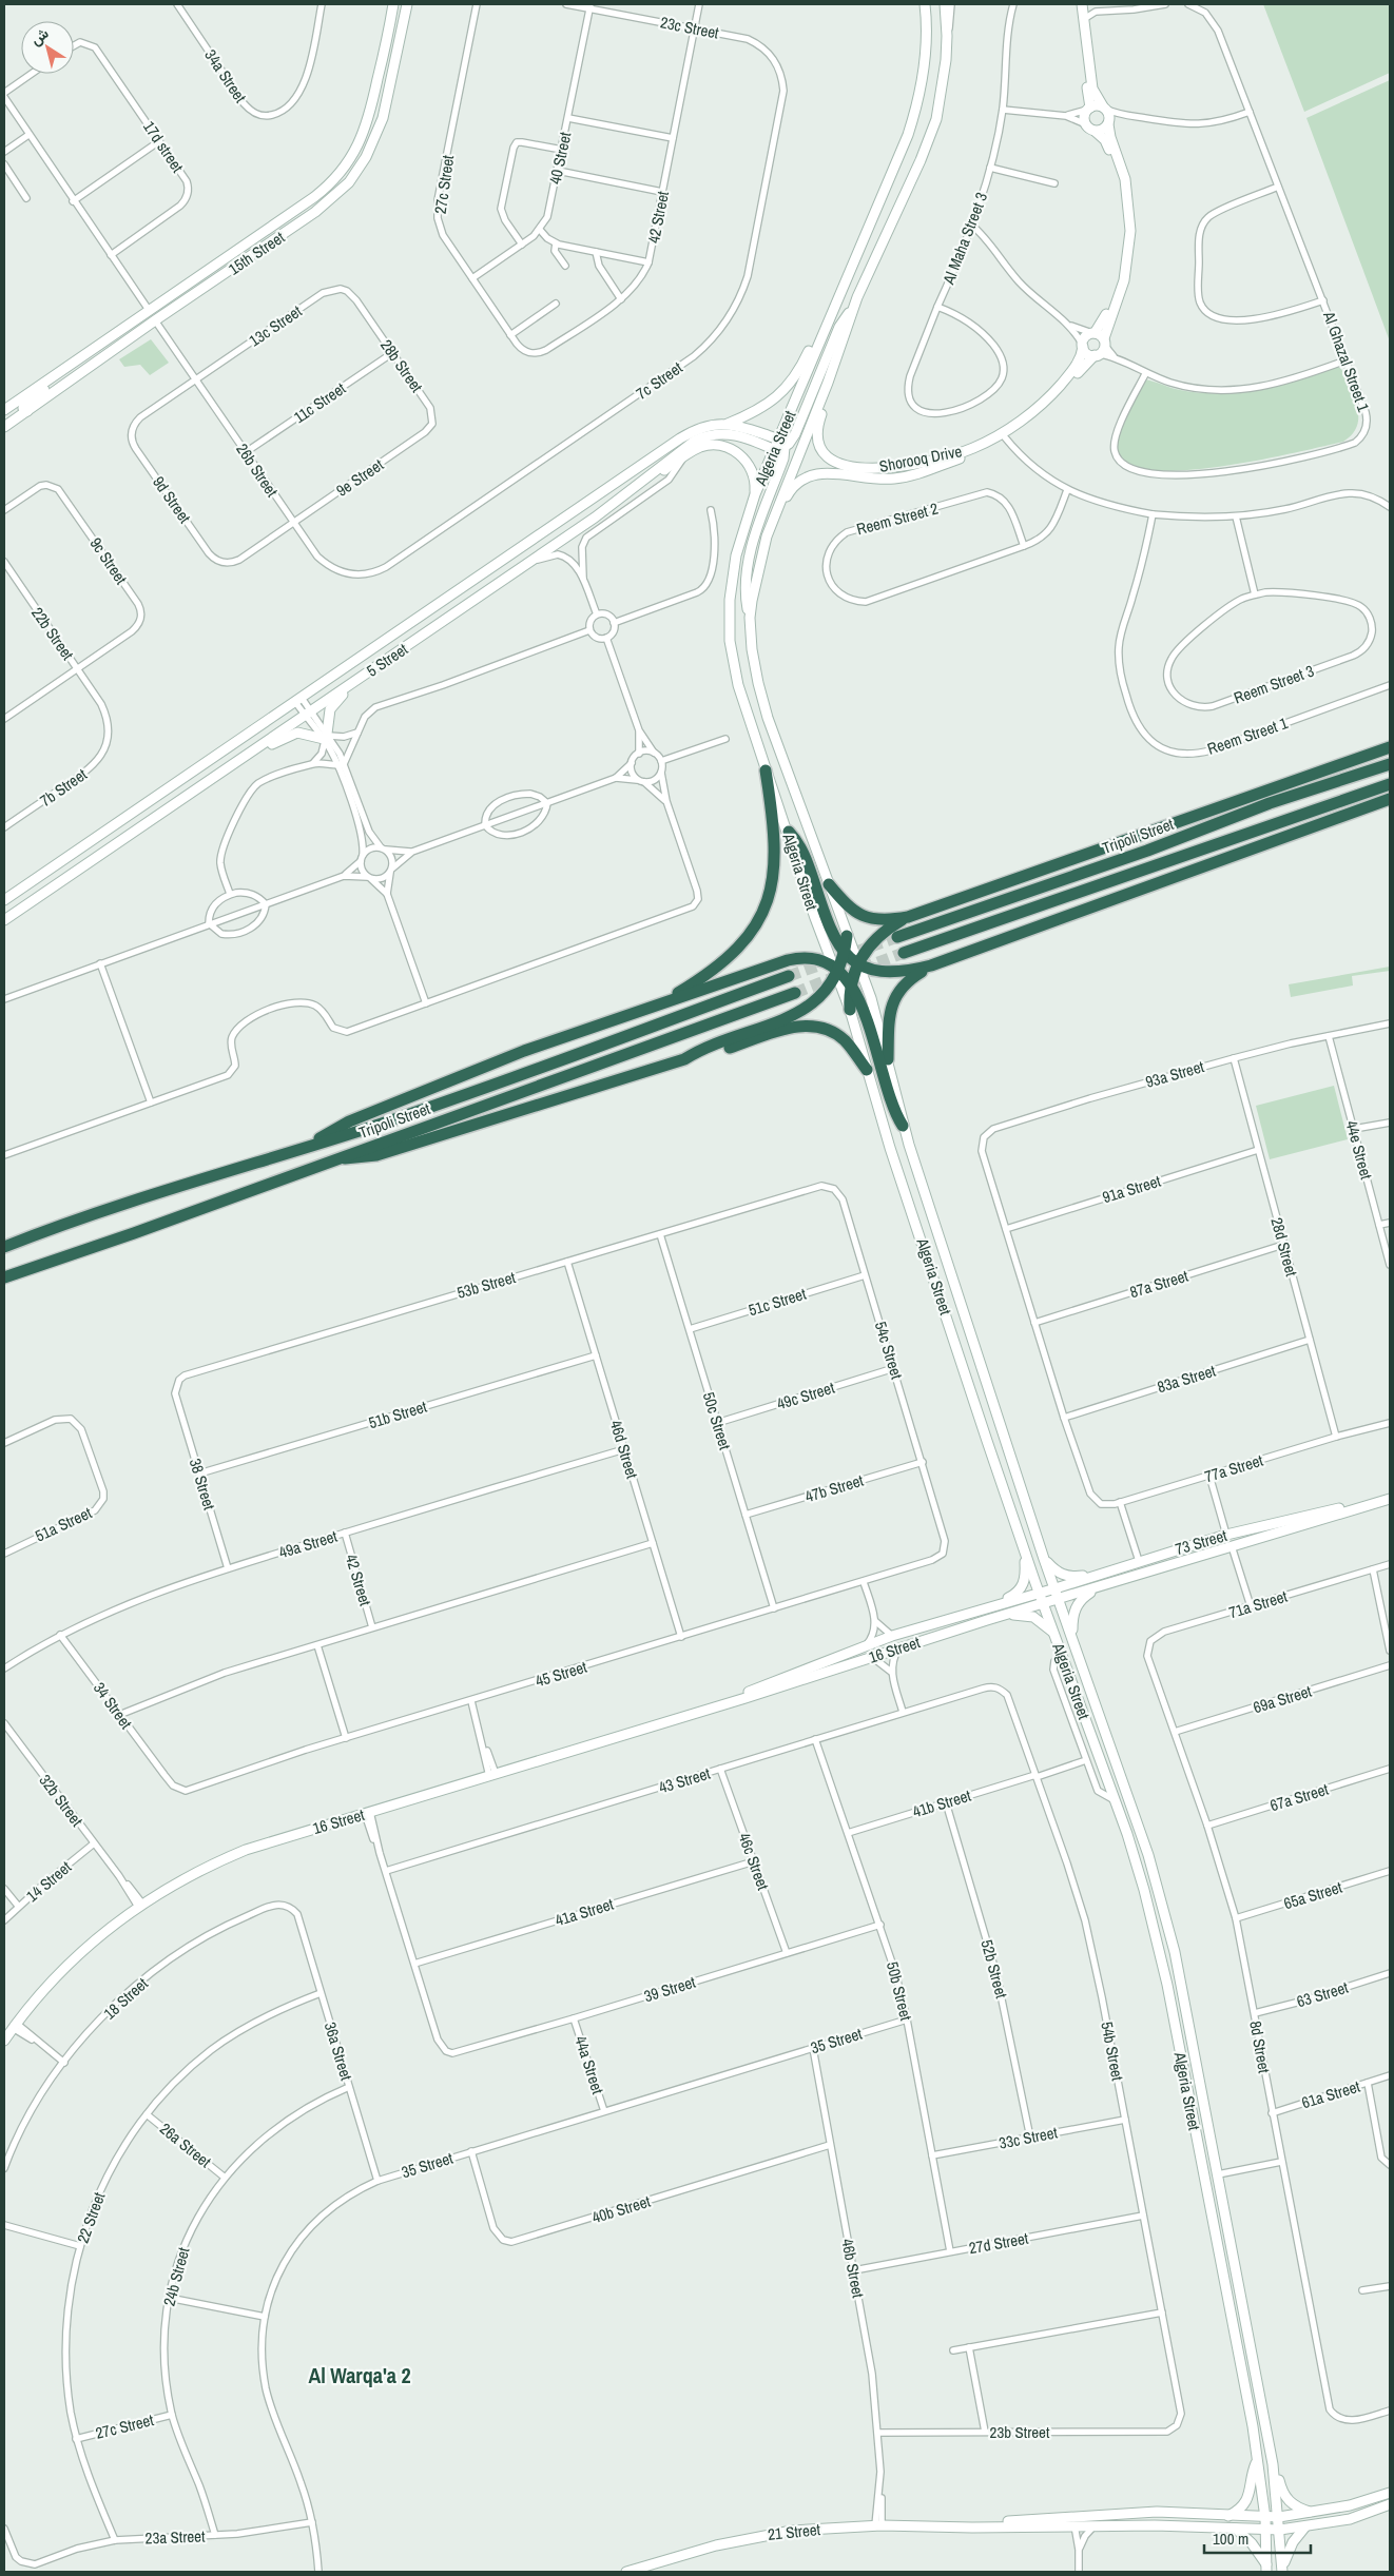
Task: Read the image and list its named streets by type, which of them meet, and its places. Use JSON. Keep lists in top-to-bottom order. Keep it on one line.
{"streets":{"highway":["Tripoli Street"],"street":["23c Street","34a Street","17d street","40 Street","27c Street","42 Street","Al Maha Street 3","15th Street","13c Street","Al Ghazal Street 1","28b Street","7c Street","11c Street","Algeria Street","Shorooq Drive","26b Street","9e Street","9d Street","Reem Street 2","9c Street","22b Street","5 Street","Reem Street 3","Reem Street 1","7b Street","93a Street","44e Street","91a Street","28d Street","87a Street","53b Street","51c Street","54c Street","83a Street","49c Street","51b Street","50c Street","46d Street","77a Street","38 Street","47b Street","51a Street","73 Street","49a Street","71a Street","16 Street","45 Street","69a Street","34 Street","43 Street","67a Street","32b Street","41b Street","46c Street","14 Street","65a Street","41a Street","52b Street","39 Street","50b Street","63 Street","18 Street","35 Street","8d Street","36a Street","54b Street","44a Street","61a Street","33c Street","26a Street","40b Street","22 Street","27d Street","46b Street","24b Street","23b Street","21 Street","23a Street"]},"crossings":[["23c Street","40 Street"],["23c Street","42 Street"],["23c Street","7c Street"],["40 Street","27c Street"],["27c Street","42 Street"],["27c Street","22 Street"],["27c Street","24b Street"],["42 Street","49a Street"],["15th Street","26b Street"],["13c Street","28b Street"],["13c Street","26b Street"],["13c Street","9d Street"],["28b Street","11c Street"],["28b Street","9e Street"],["7c Street","26b Street"],["11c Street","26b Street"],["Algeria Street","Shorooq Drive"],["Algeria Street","5 Street"],["Algeria Street","73 Street"],["Algeria Street","16 Street"],["Algeria Street","21 Street"],["26b Street","9e Street"],["26b Street","9d Street"],["9e Street","9d Street"],["9c Street","22b Street"],["22b Street","7b Street"],["93a Street","44e Street"],["93a Street","91a Street"],["93a Street","28d Street"],["91a Street","28d Street"],["28d Street","87a Street"],["28d Street","83a Street"],["28d Street","77a Street"],["53b Street","54c Street"],["53b Street","50c Street"],["53b Street","46d Street"],["53b Street","38 Street"],["51c Street","54c Street"],["51c Street","50c Street"],["54c Street","49c Street"],["54c Street","47b Street"],["54c Street","45 Street"],["83a Street","77a Street"],["49c Street","50c Street"],["51b Street","46d Street"],["51b Street","38 Street"],["50c Street","47b Street"],["50c Street","45 Street"],["46d Street","49a Street"],["46d Street","45 Street"],["38 Street","49a Street"],["73 Street","16 Street"],["49a Street","34 Street"],["71a Street","8d Street"],["16 Street","32b Street"],["45 Street","34 Street"],["69a Street","8d Street"],["43 Street","46c Street"],["43 Street","50b Street"],["43 Street","54b Street"],["67a Street","8d Street"],["32b Street","14 Street"],["41b Street","52b Street"],["41b Street","50b Street"],["41b Street","54b Street"],["46c Street","41a Street"],["46c Street","39 Street"],["65a Street","8d Street"],["41a Street","39 Street"],["52b Street","33c Street"],["39 Street","50b Street"],["39 Street","44a Street"],["50b Street","35 Street"],["50b Street","33c Street"],["50b Street","27d Street"],["63 Street","8d Street"],["18 Street","36a Street"],["35 Street","36a Street"],["35 Street","44a Street"],["35 Street","40b Street"],["35 Street","46b Street"],["35 Street","23a Street"],["8d Street","61a Street"],["36a Street","22 Street"],["36a Street","24b Street"],["54b Street","33c Street"],["54b Street","27d Street"],["54b Street","23b Street"],["26a Street","22 Street"],["26a Street","24b Street"],["40b Street","46b Street"],["22 Street","23a Street"],["27d Street","46b Street"],["46b Street","23b Street"],["46b Street","21 Street"],["24b Street","23a Street"]],"districts":["Al Warqa'a 2"],"scale_bar":"100 m","north":"top left"}
